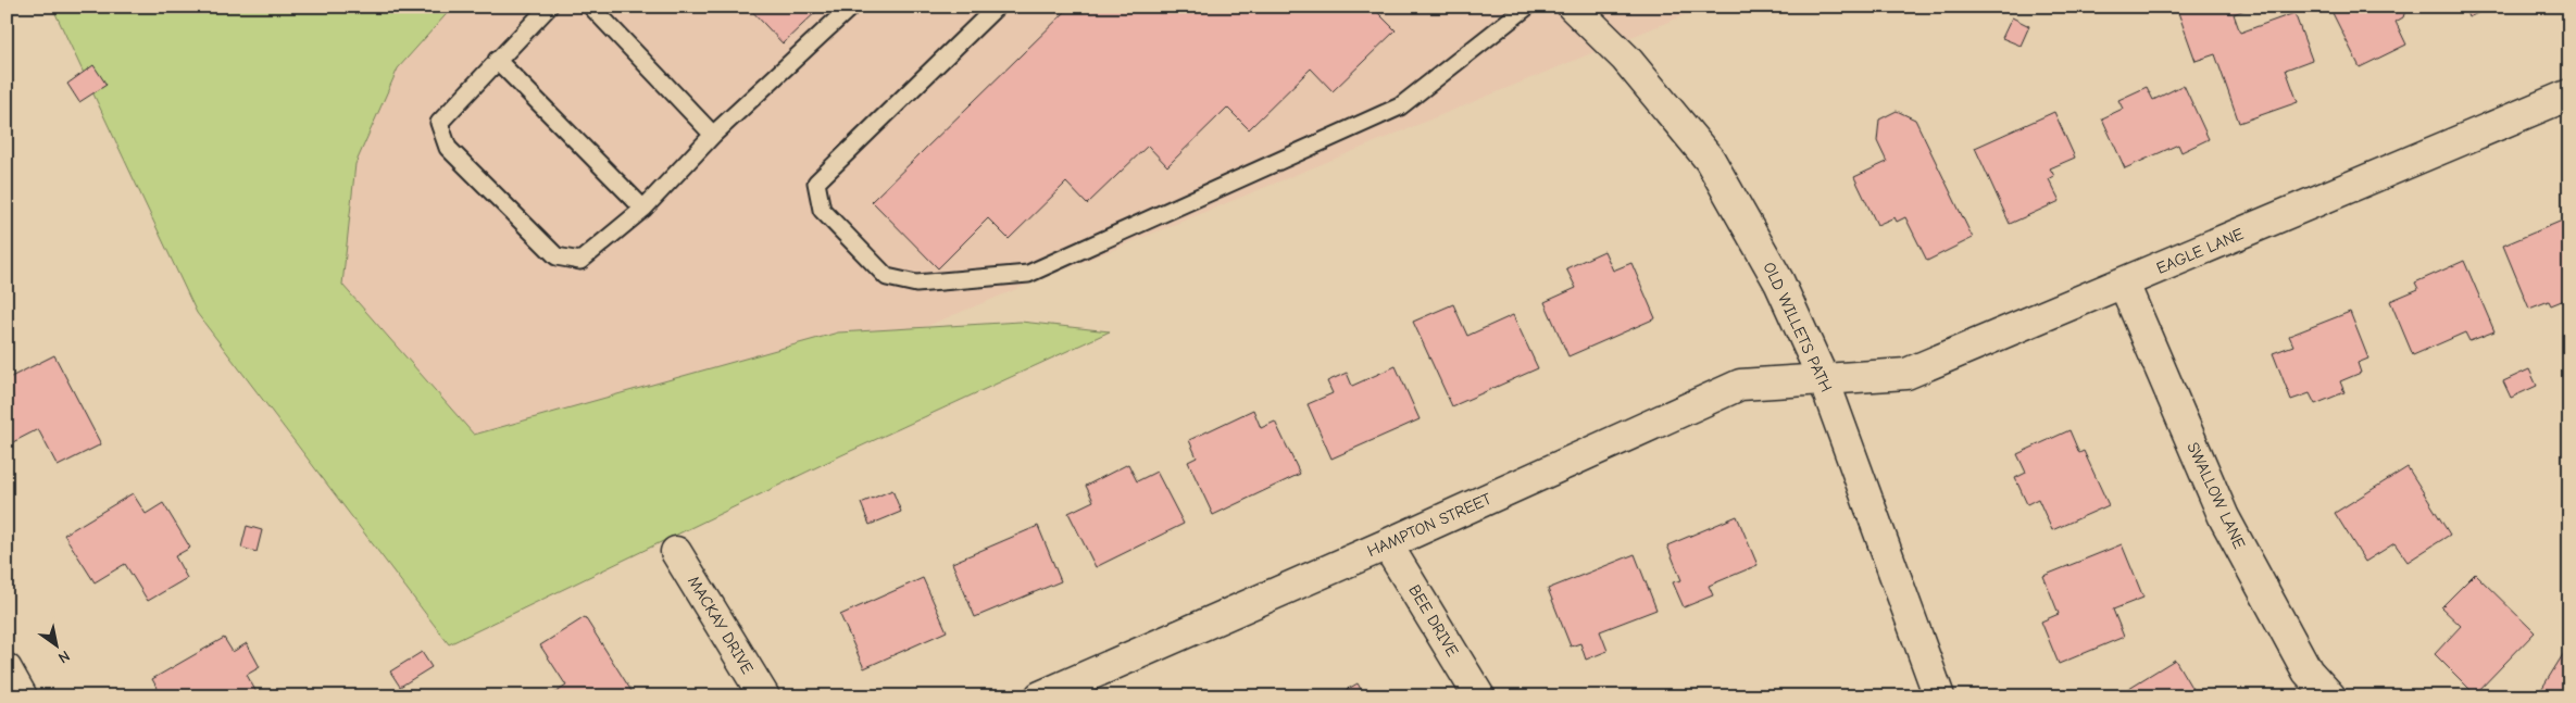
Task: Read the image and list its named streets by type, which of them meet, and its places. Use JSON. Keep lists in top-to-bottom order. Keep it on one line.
{"streets":{"street":["EAGLE LANE","OLD WILLETS PATH","SWALLOW LANE","HAMPTON STREET","BEE DRIVE","MACKAY DRIVE"]},"crossings":[["EAGLE LANE","OLD WILLETS PATH"],["EAGLE LANE","SWALLOW LANE"],["EAGLE LANE","HAMPTON STREET"],["OLD WILLETS PATH","HAMPTON STREET"],["HAMPTON STREET","BEE DRIVE"]],"north":"bottom right"}
